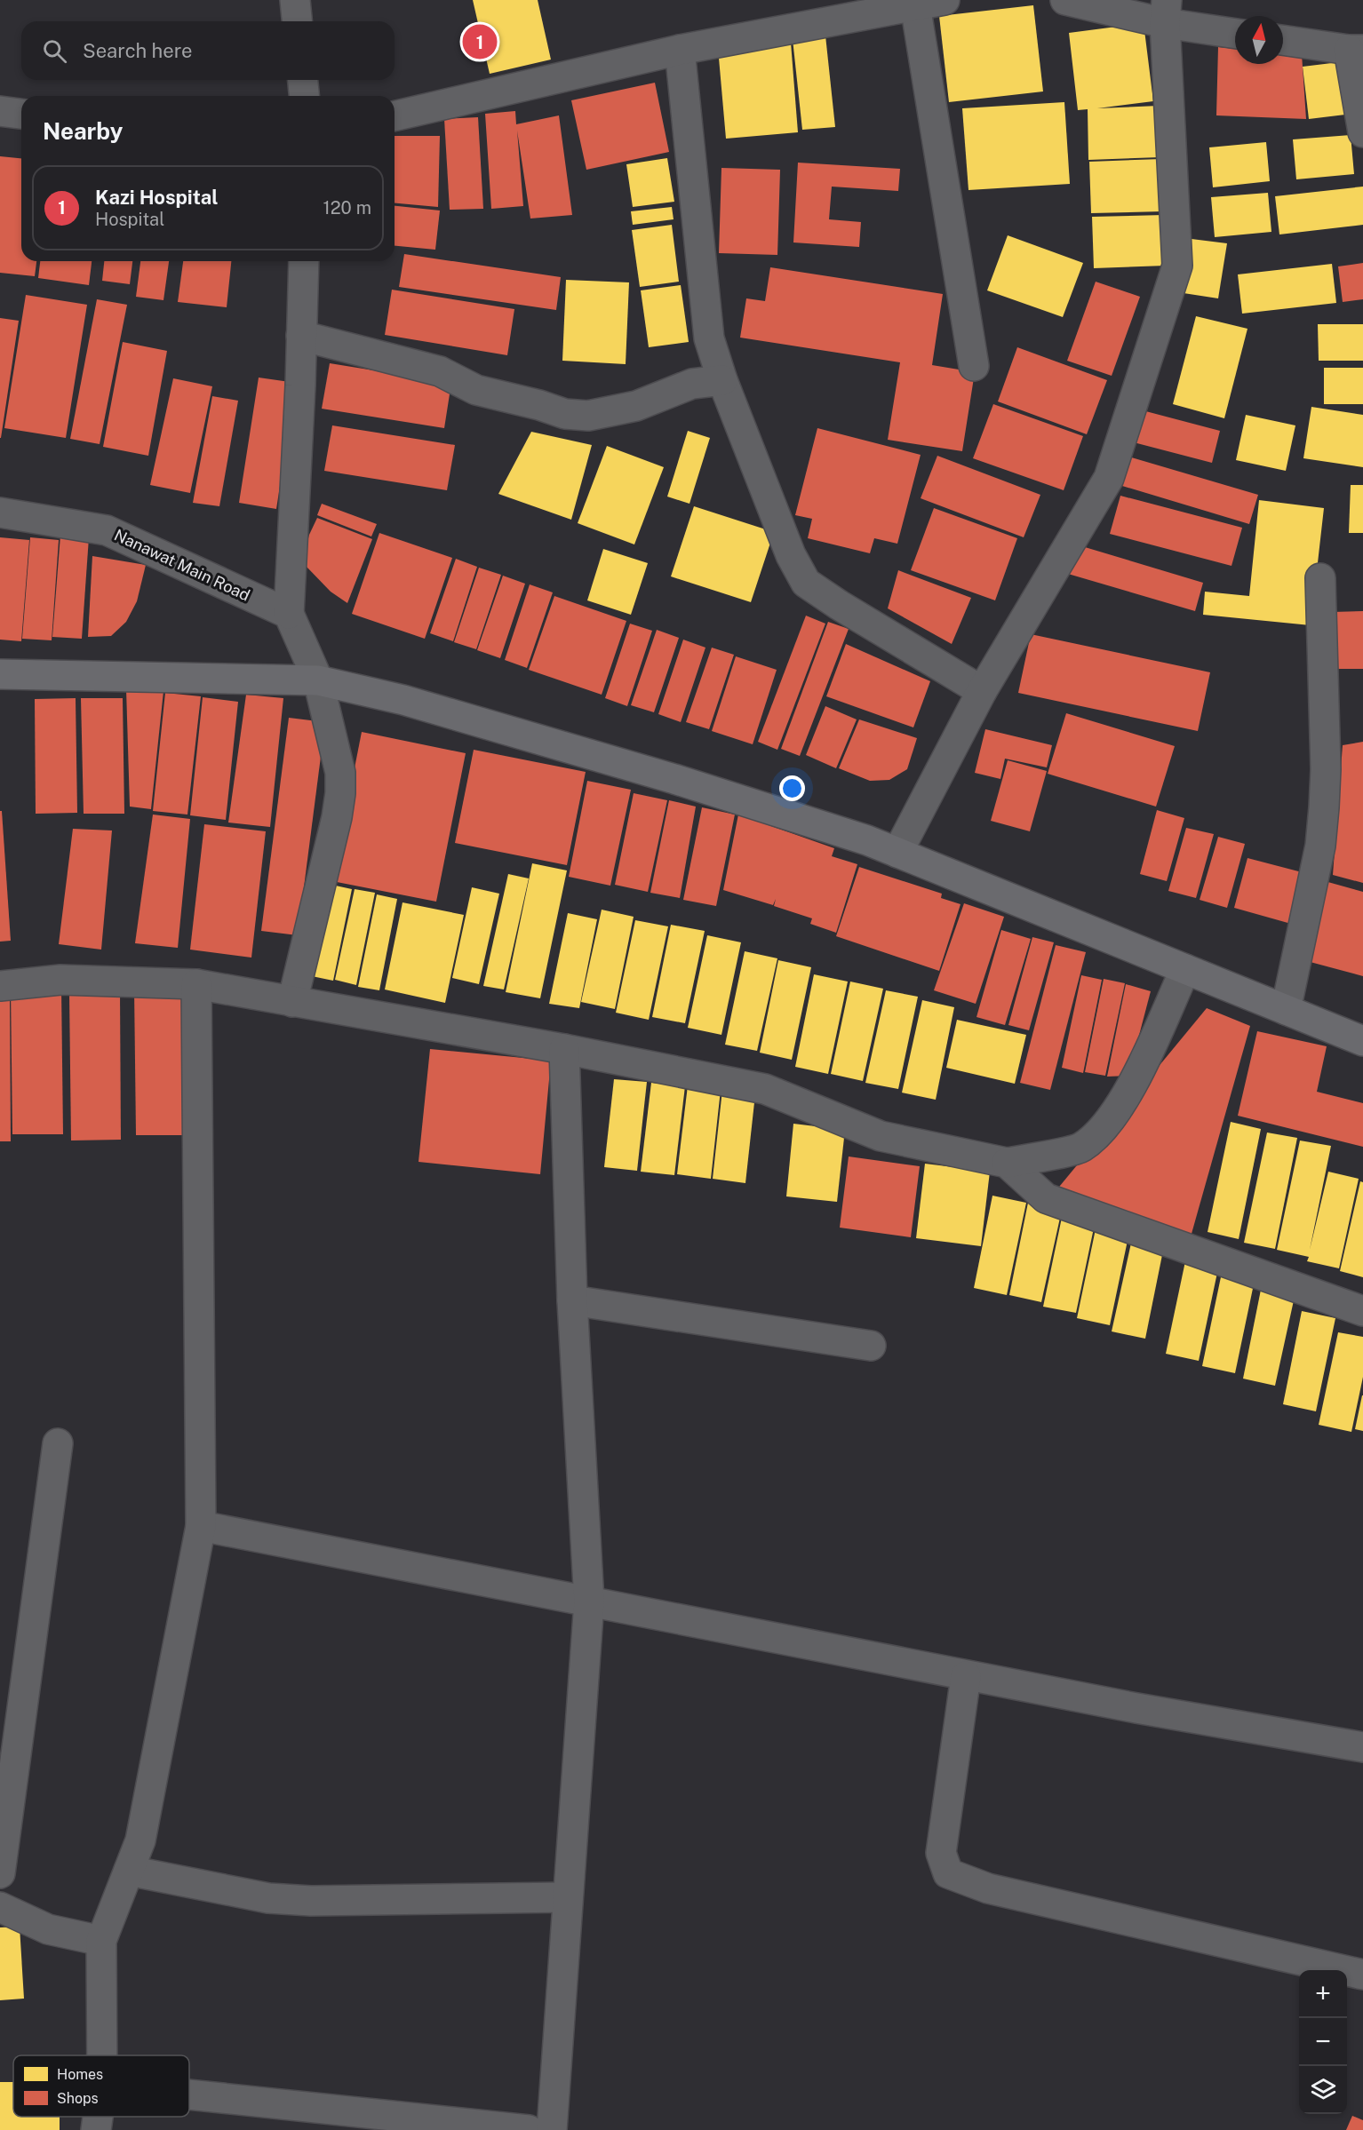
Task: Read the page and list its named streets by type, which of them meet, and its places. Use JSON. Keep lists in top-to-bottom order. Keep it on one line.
{"streets":{"street":["Nanawat Main Road"]},"legend":["Homes","Shops"],"north":"top","page":{"search":"Search here","pins":"1","heading":"Nearby","list":[{"mark":"1","name":"Kazi Hospital","note":"Hospital","value":"120 m"}],"map_buttons":["+","−"]}}
